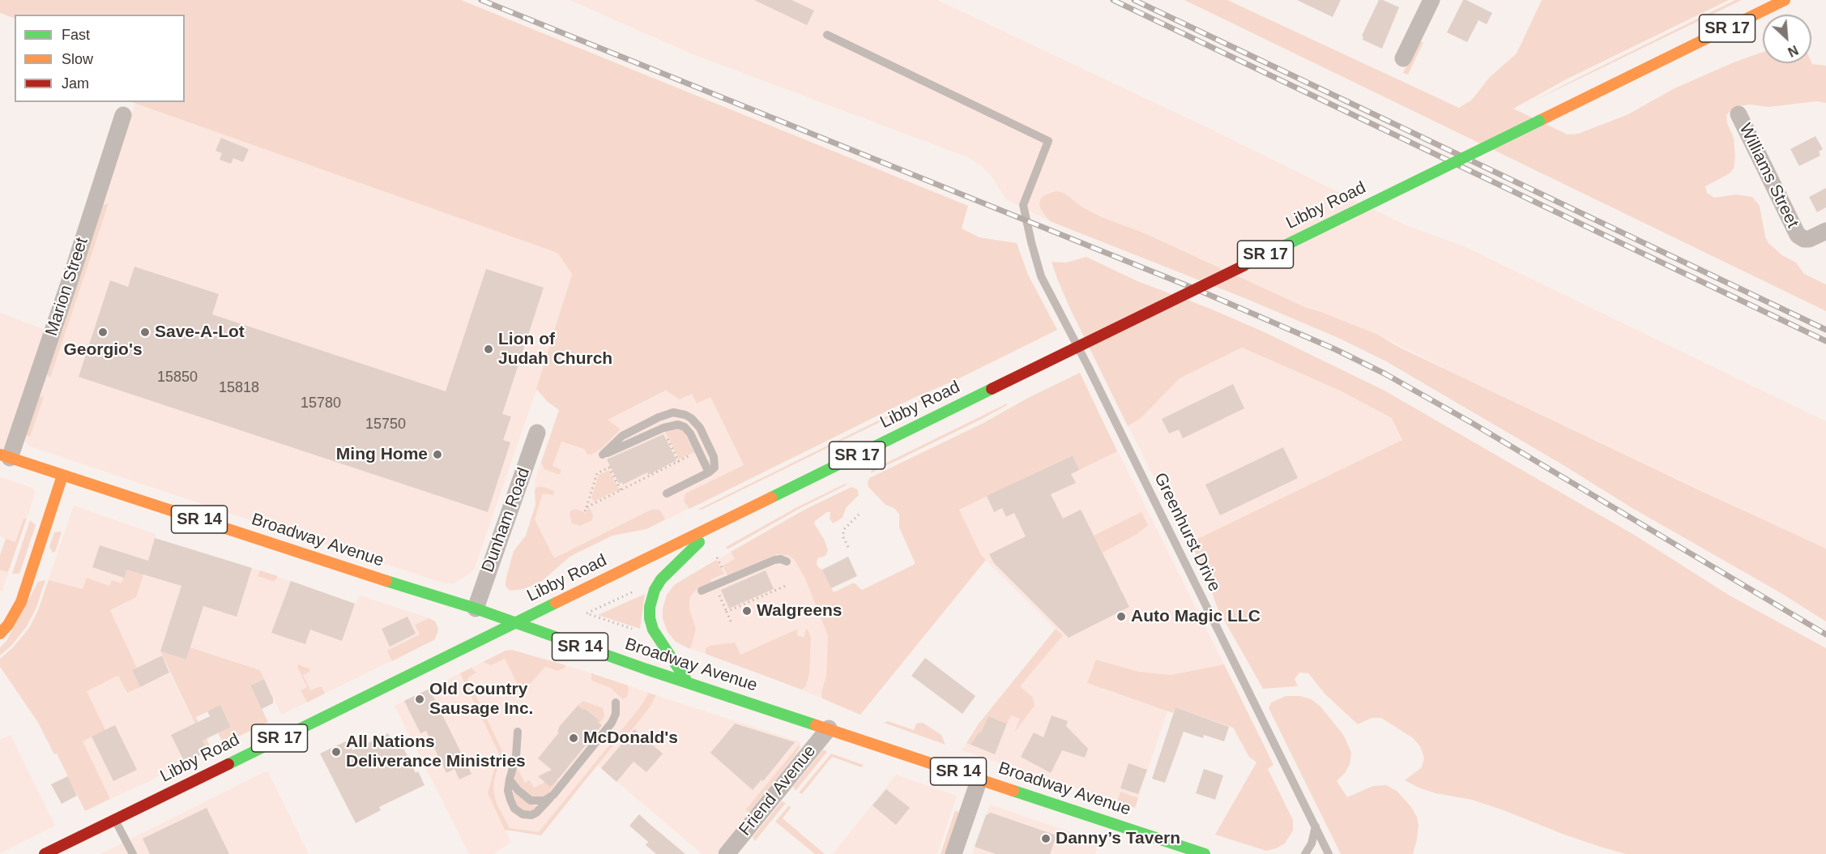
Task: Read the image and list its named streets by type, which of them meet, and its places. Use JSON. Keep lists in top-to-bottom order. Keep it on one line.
{"streets":{"main road":["SR 17","Libby Road","SR 14","Broadway Avenue"],"street":["Williams Street","Marion Street","Dunham Road","Friend Avenue"],"lane":["Greenhurst Drive"]},"crossings":[["Libby Road","Broadway Avenue"],["Marion Street","Broadway Avenue"],["Dunham Road","Broadway Avenue"],["Broadway Avenue","Friend Avenue"]],"places":["Georgio's","Save-A-Lot","Lion of Judah Church","Ming Home","Walgreens","Auto Magic LLC","Old Country Sausage Inc.","McDonald's","All Nations Deliverance Ministries","Danny’s Tavern"],"house_numbers":["15850","15818","15780","15750"],"legend":["Fast","Slow","Jam"],"north":"bottom right"}
